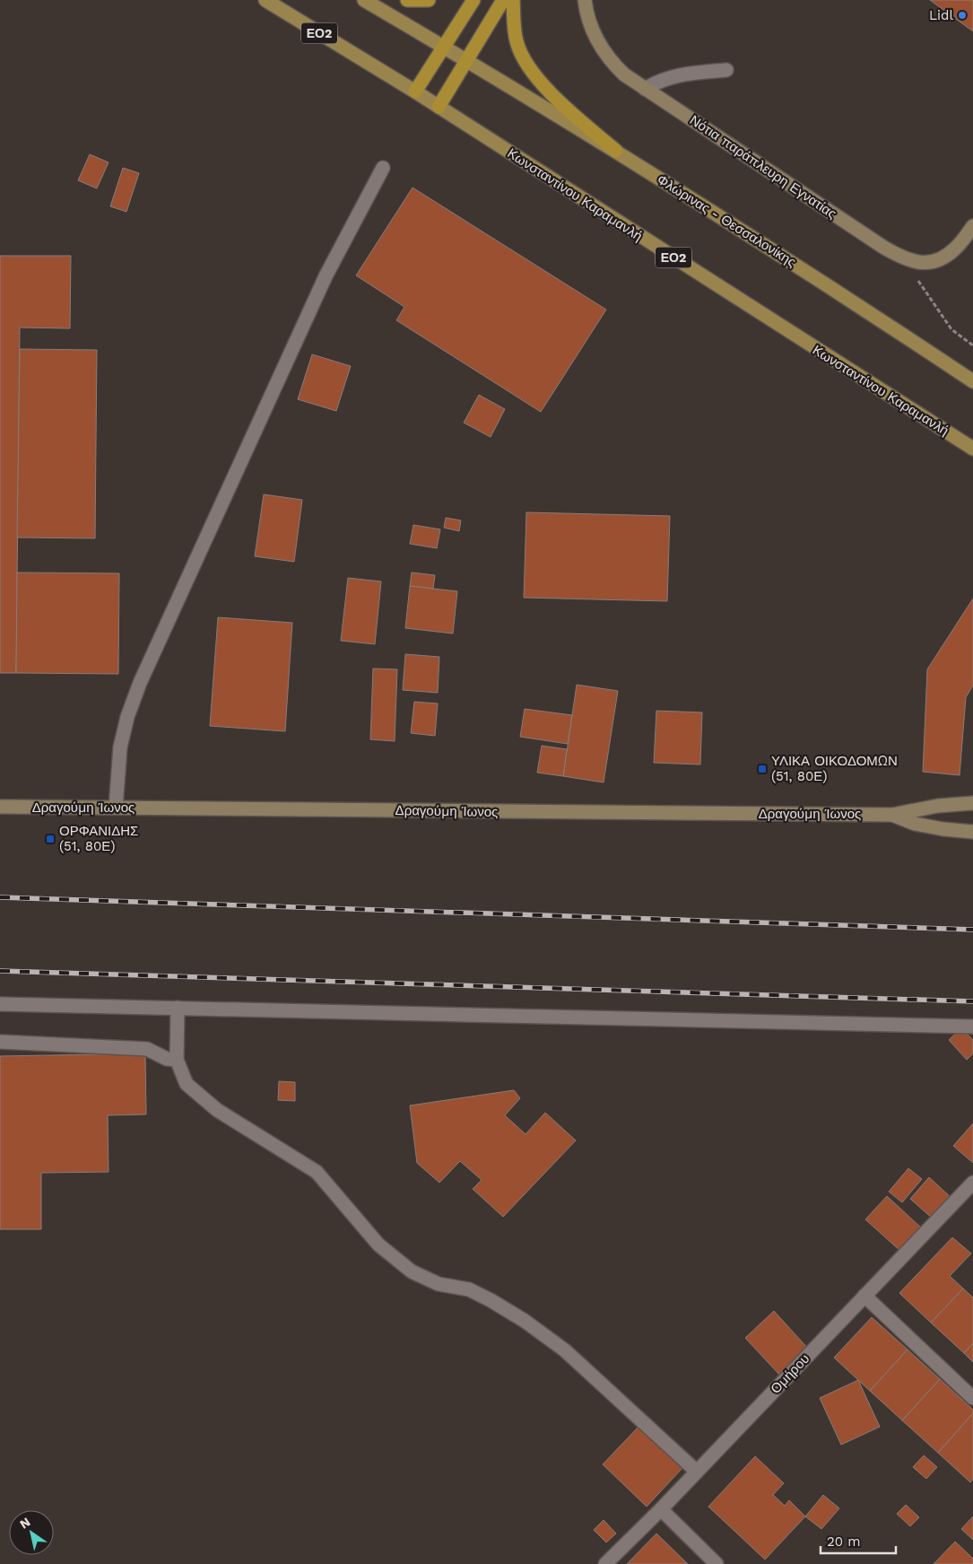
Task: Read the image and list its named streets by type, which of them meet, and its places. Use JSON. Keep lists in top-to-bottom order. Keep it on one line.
{"streets":{"main road":["ΕΟ2","Νότια παράπλευρη Εγνατίας","Κωνσταντίνου Καραμανλή","Φλώρινας - Θεσσαλονίκης","Δραγούμη Ίωνος"],"street":["Ομήρου"]},"places":{"other":["Lidl"],"transit":["ΥΛΙΚΑ ΟΙΚΟΔΟΜΩΝ (51, 80Ε)","ΟΡΦΑΝΙΔΗΣ (51, 80Ε)"]},"scale_bar":"20 m","north":"top left"}
